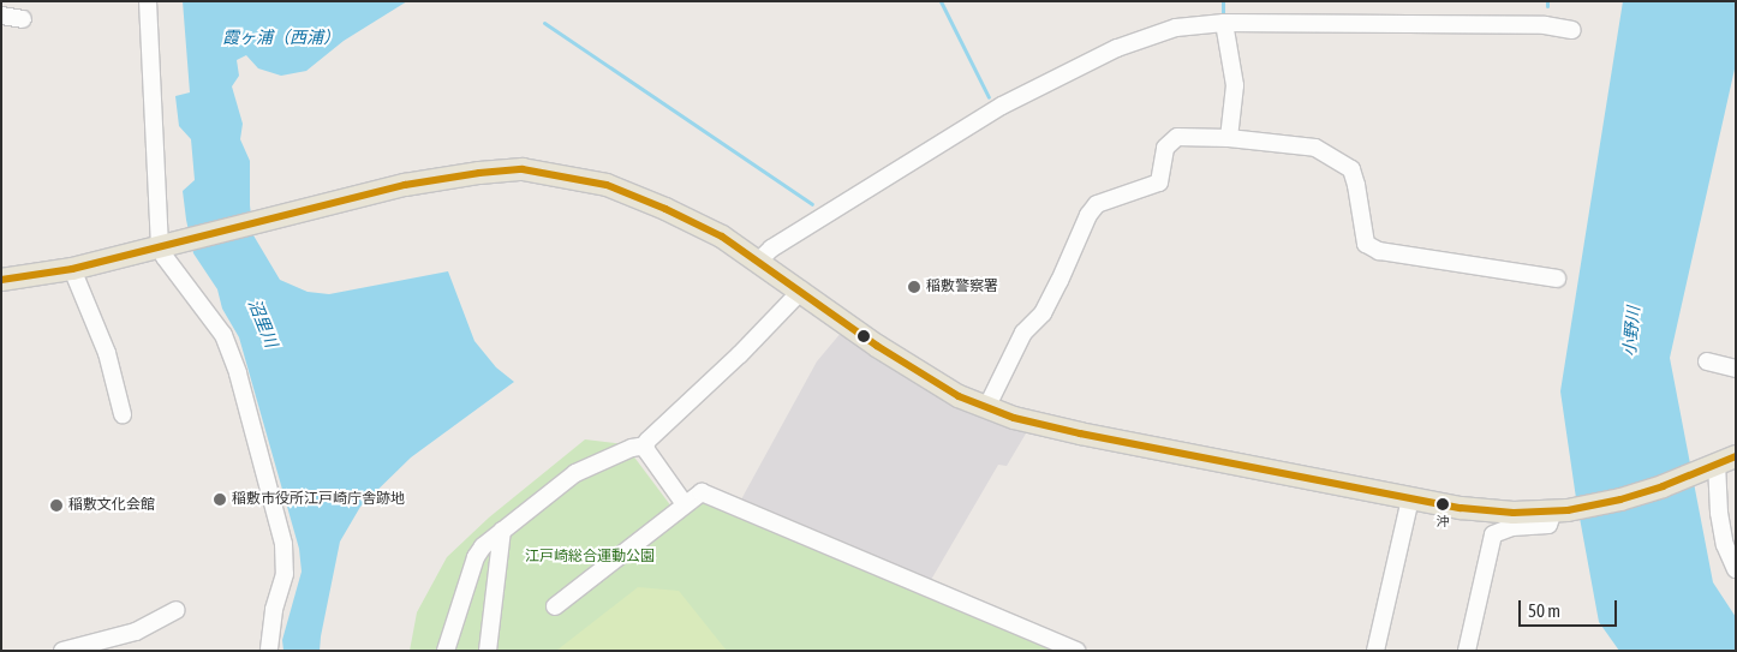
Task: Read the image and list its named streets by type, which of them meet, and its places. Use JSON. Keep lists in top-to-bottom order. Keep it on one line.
{"water":["霞ヶ浦（西浦）","沼里川","小野川"],"parks":["江戸崎総合運動公園"],"places":["稲敷警察署","稲敷市役所江戸崎庁舎跡地","沖","稲敷文化会館"],"scale_bar":"50 m"}
